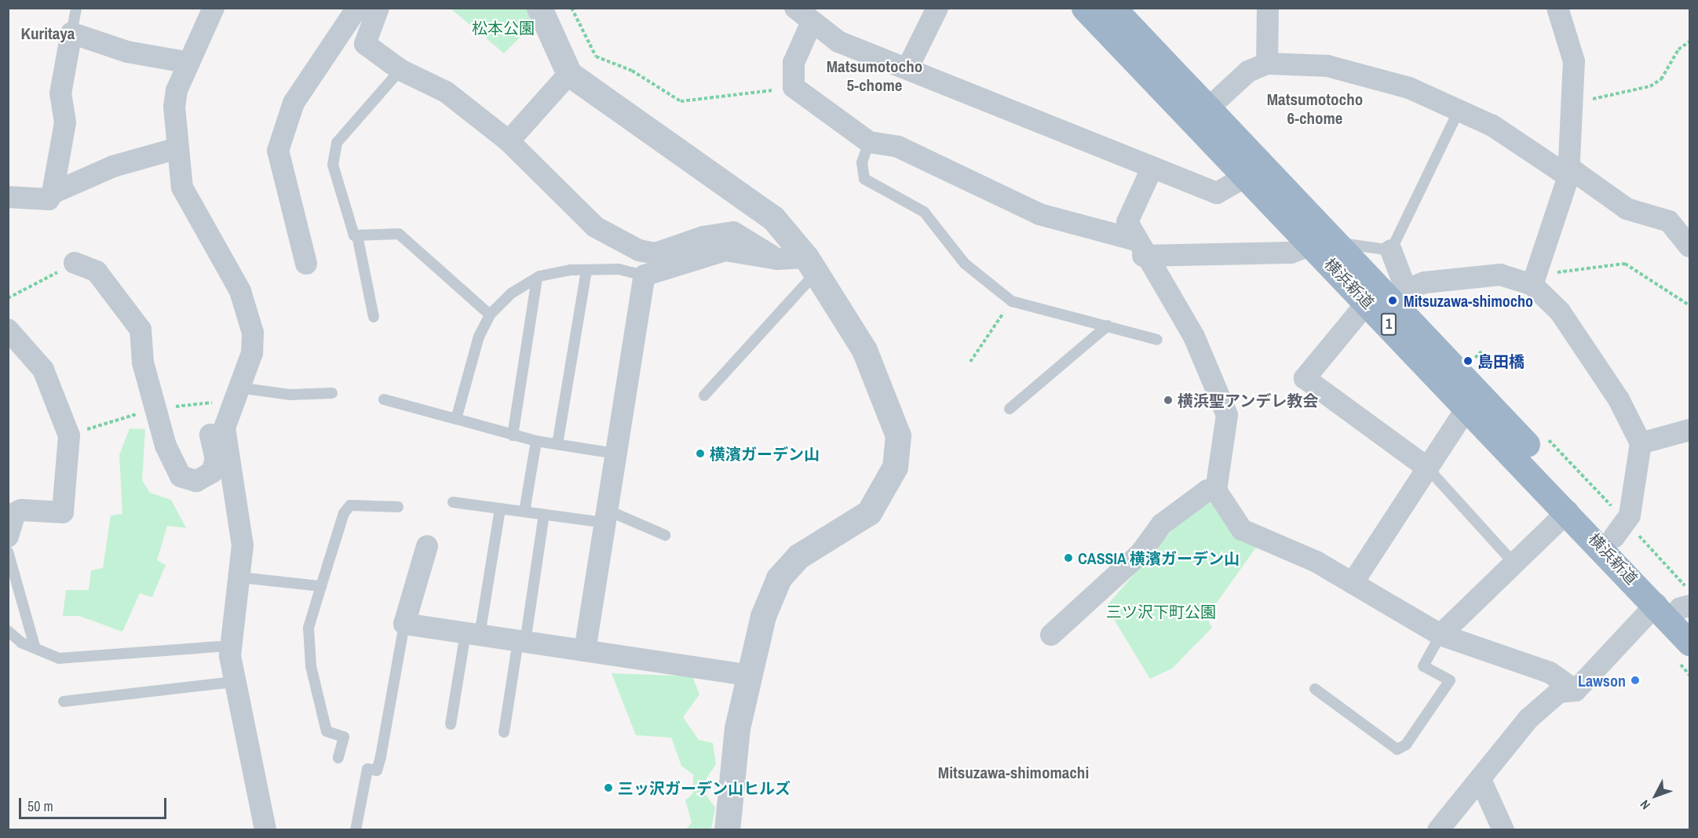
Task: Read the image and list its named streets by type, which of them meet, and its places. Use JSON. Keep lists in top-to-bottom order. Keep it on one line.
{"streets":{"highway":["横浜新道","1"]},"districts":["Kuritaya","Matsumotocho 5-chome","Matsumotocho 6-chome","Mitsuzawa-shimomachi"],"parks":["松本公園","三ツ沢下町公園"],"places":["Mitsuzawa-shimocho","島田橋","横浜聖アンデレ教会","横濱ガーデン山","CASSIA 横濱ガーデン山","Lawson","三ッ沢ガーデン山ヒルズ"],"scale_bar":"50 m","north":"bottom left"}
